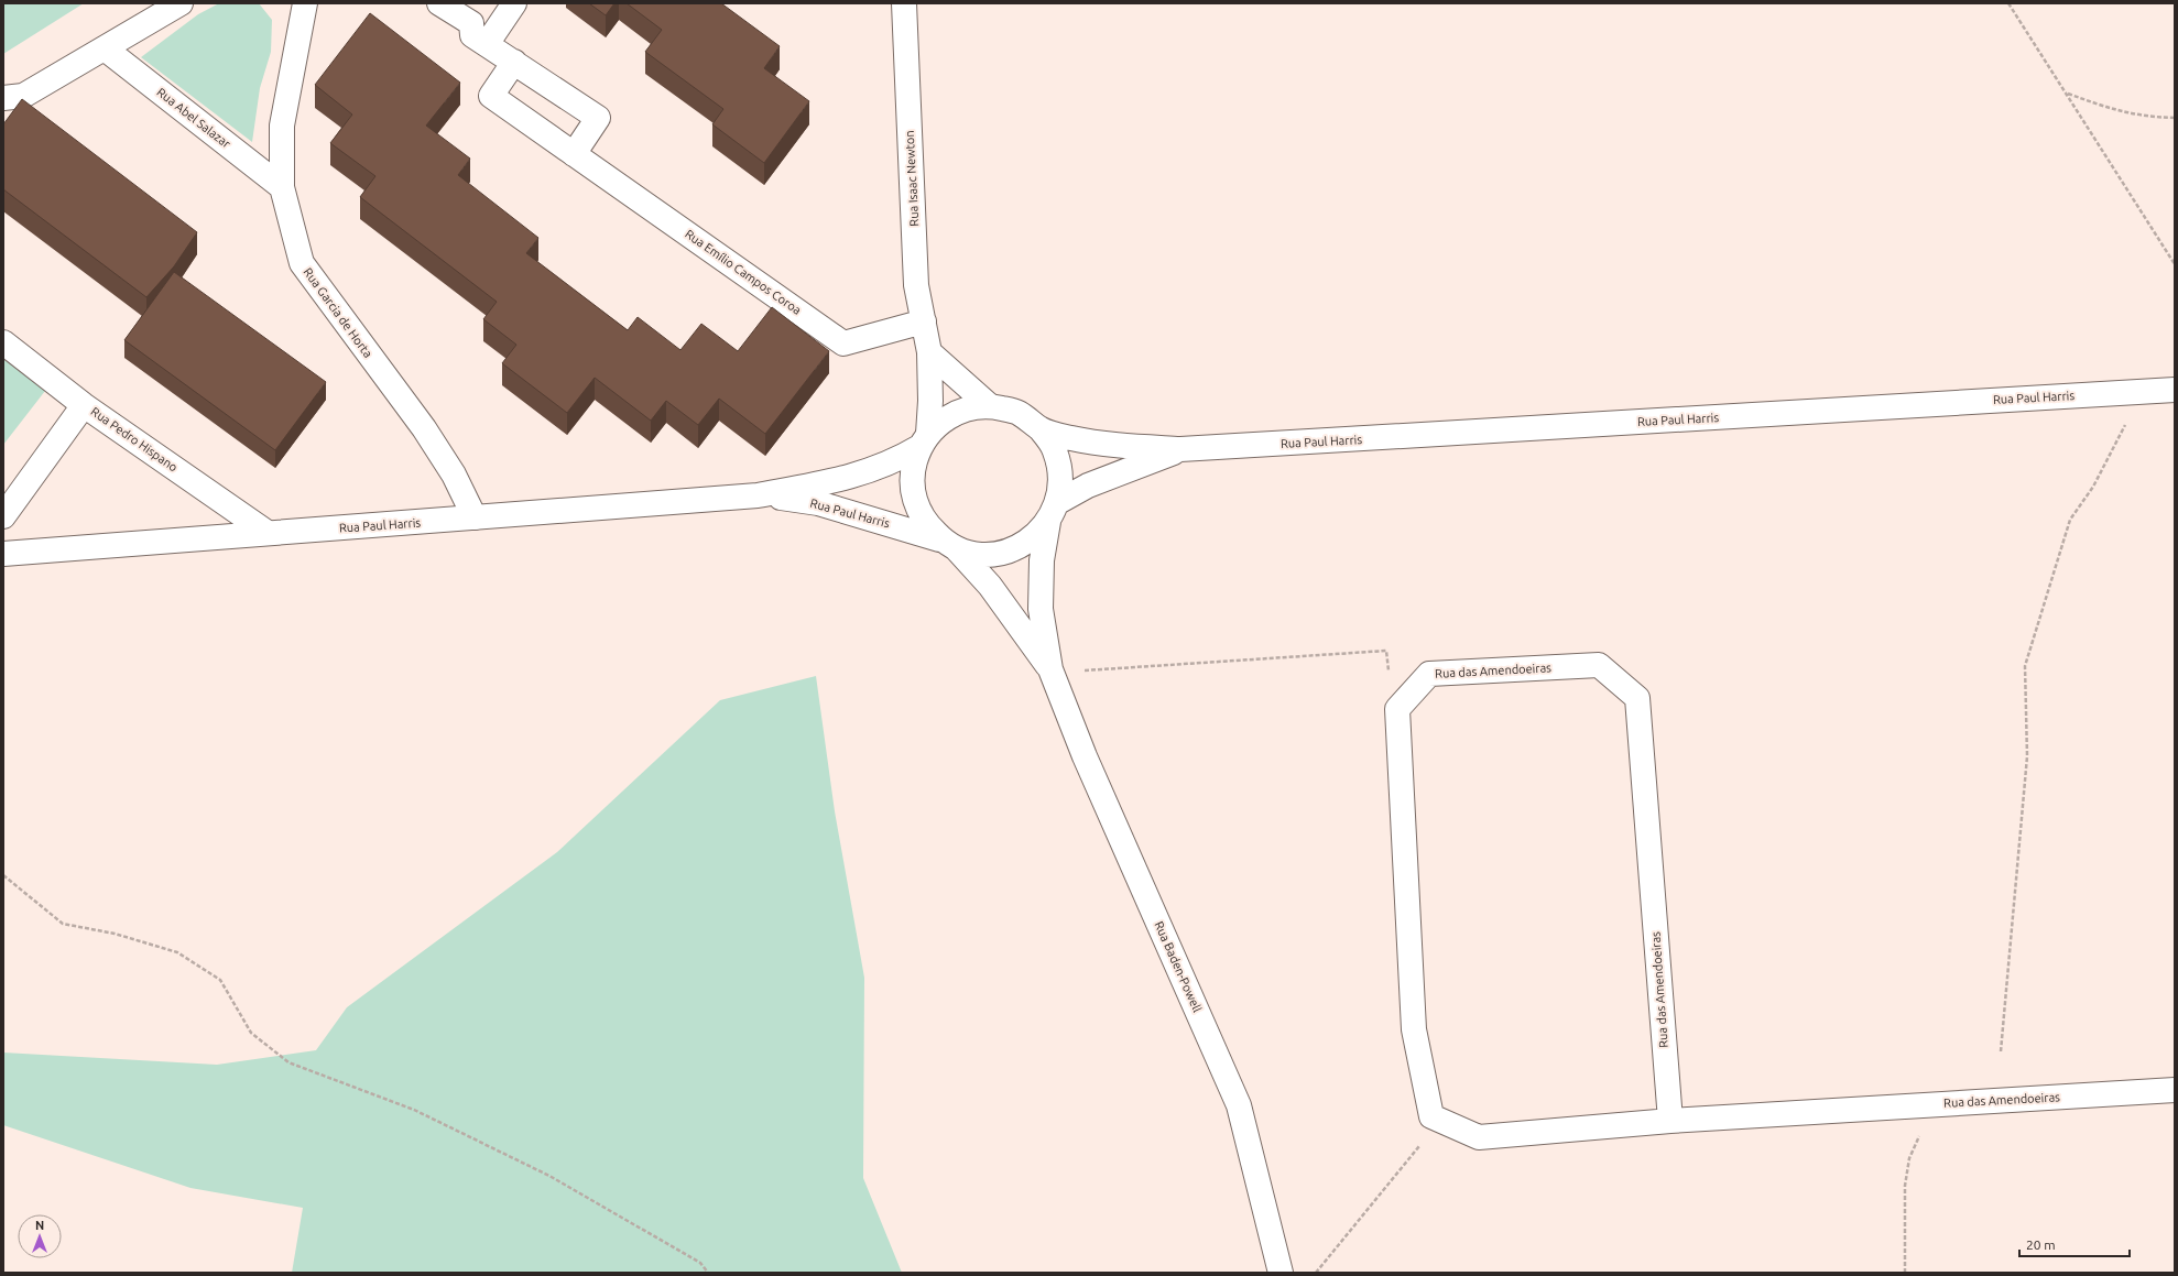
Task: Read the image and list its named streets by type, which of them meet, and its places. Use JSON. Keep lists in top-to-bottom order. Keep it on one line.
{"streets":{"street":["Rua Abel Salazar","Rua Isaac Newton","Rua Emílio Campos Coroa","Rua Garcia de Horta","Rua Paul Harris","Rua Pedro Hispano","Rua das Amendoeiras","Rua Baden-Powell"]},"crossings":[["Rua Abel Salazar","Rua Garcia de Horta"],["Rua Isaac Newton","Rua Emílio Campos Coroa"],["Rua Isaac Newton","Rua Paul Harris"],["Rua Garcia de Horta","Rua Paul Harris"],["Rua Paul Harris","Rua Pedro Hispano"]],"scale_bar":"20 m","north":"top"}
